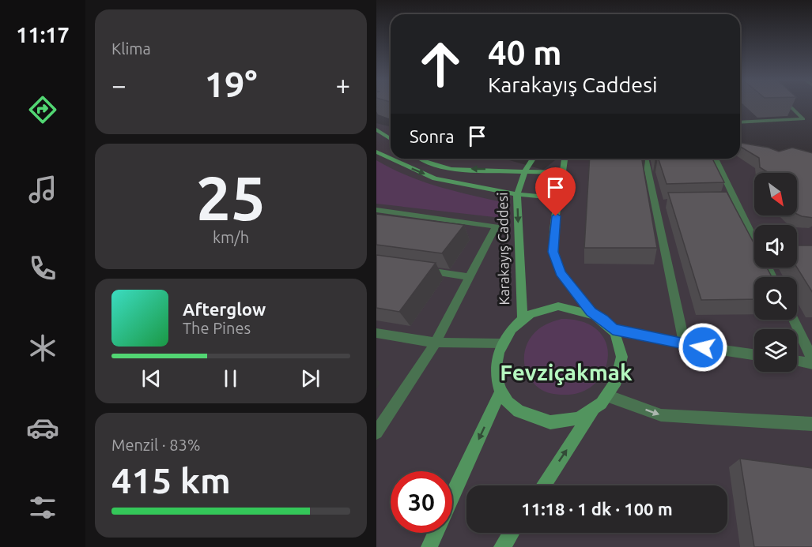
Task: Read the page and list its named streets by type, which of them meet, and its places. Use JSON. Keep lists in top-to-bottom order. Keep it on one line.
{"streets":{"main road":["Karakayış Caddesi"]},"districts":["Fevziçakmak"],"north":"bottom right","page":{"tabs":"11:17","tile":["Klima",["25","km/h"],["Menzil · 83%","415 km"]],"turn":["40 m","Karakayış Caddesi"],"heat":["−","19°","+"],"then":"Sonra","song":["Afterglow","The Pines"],"limit":"30","trip":"11:18 · 1 dk · 100 m"}}
